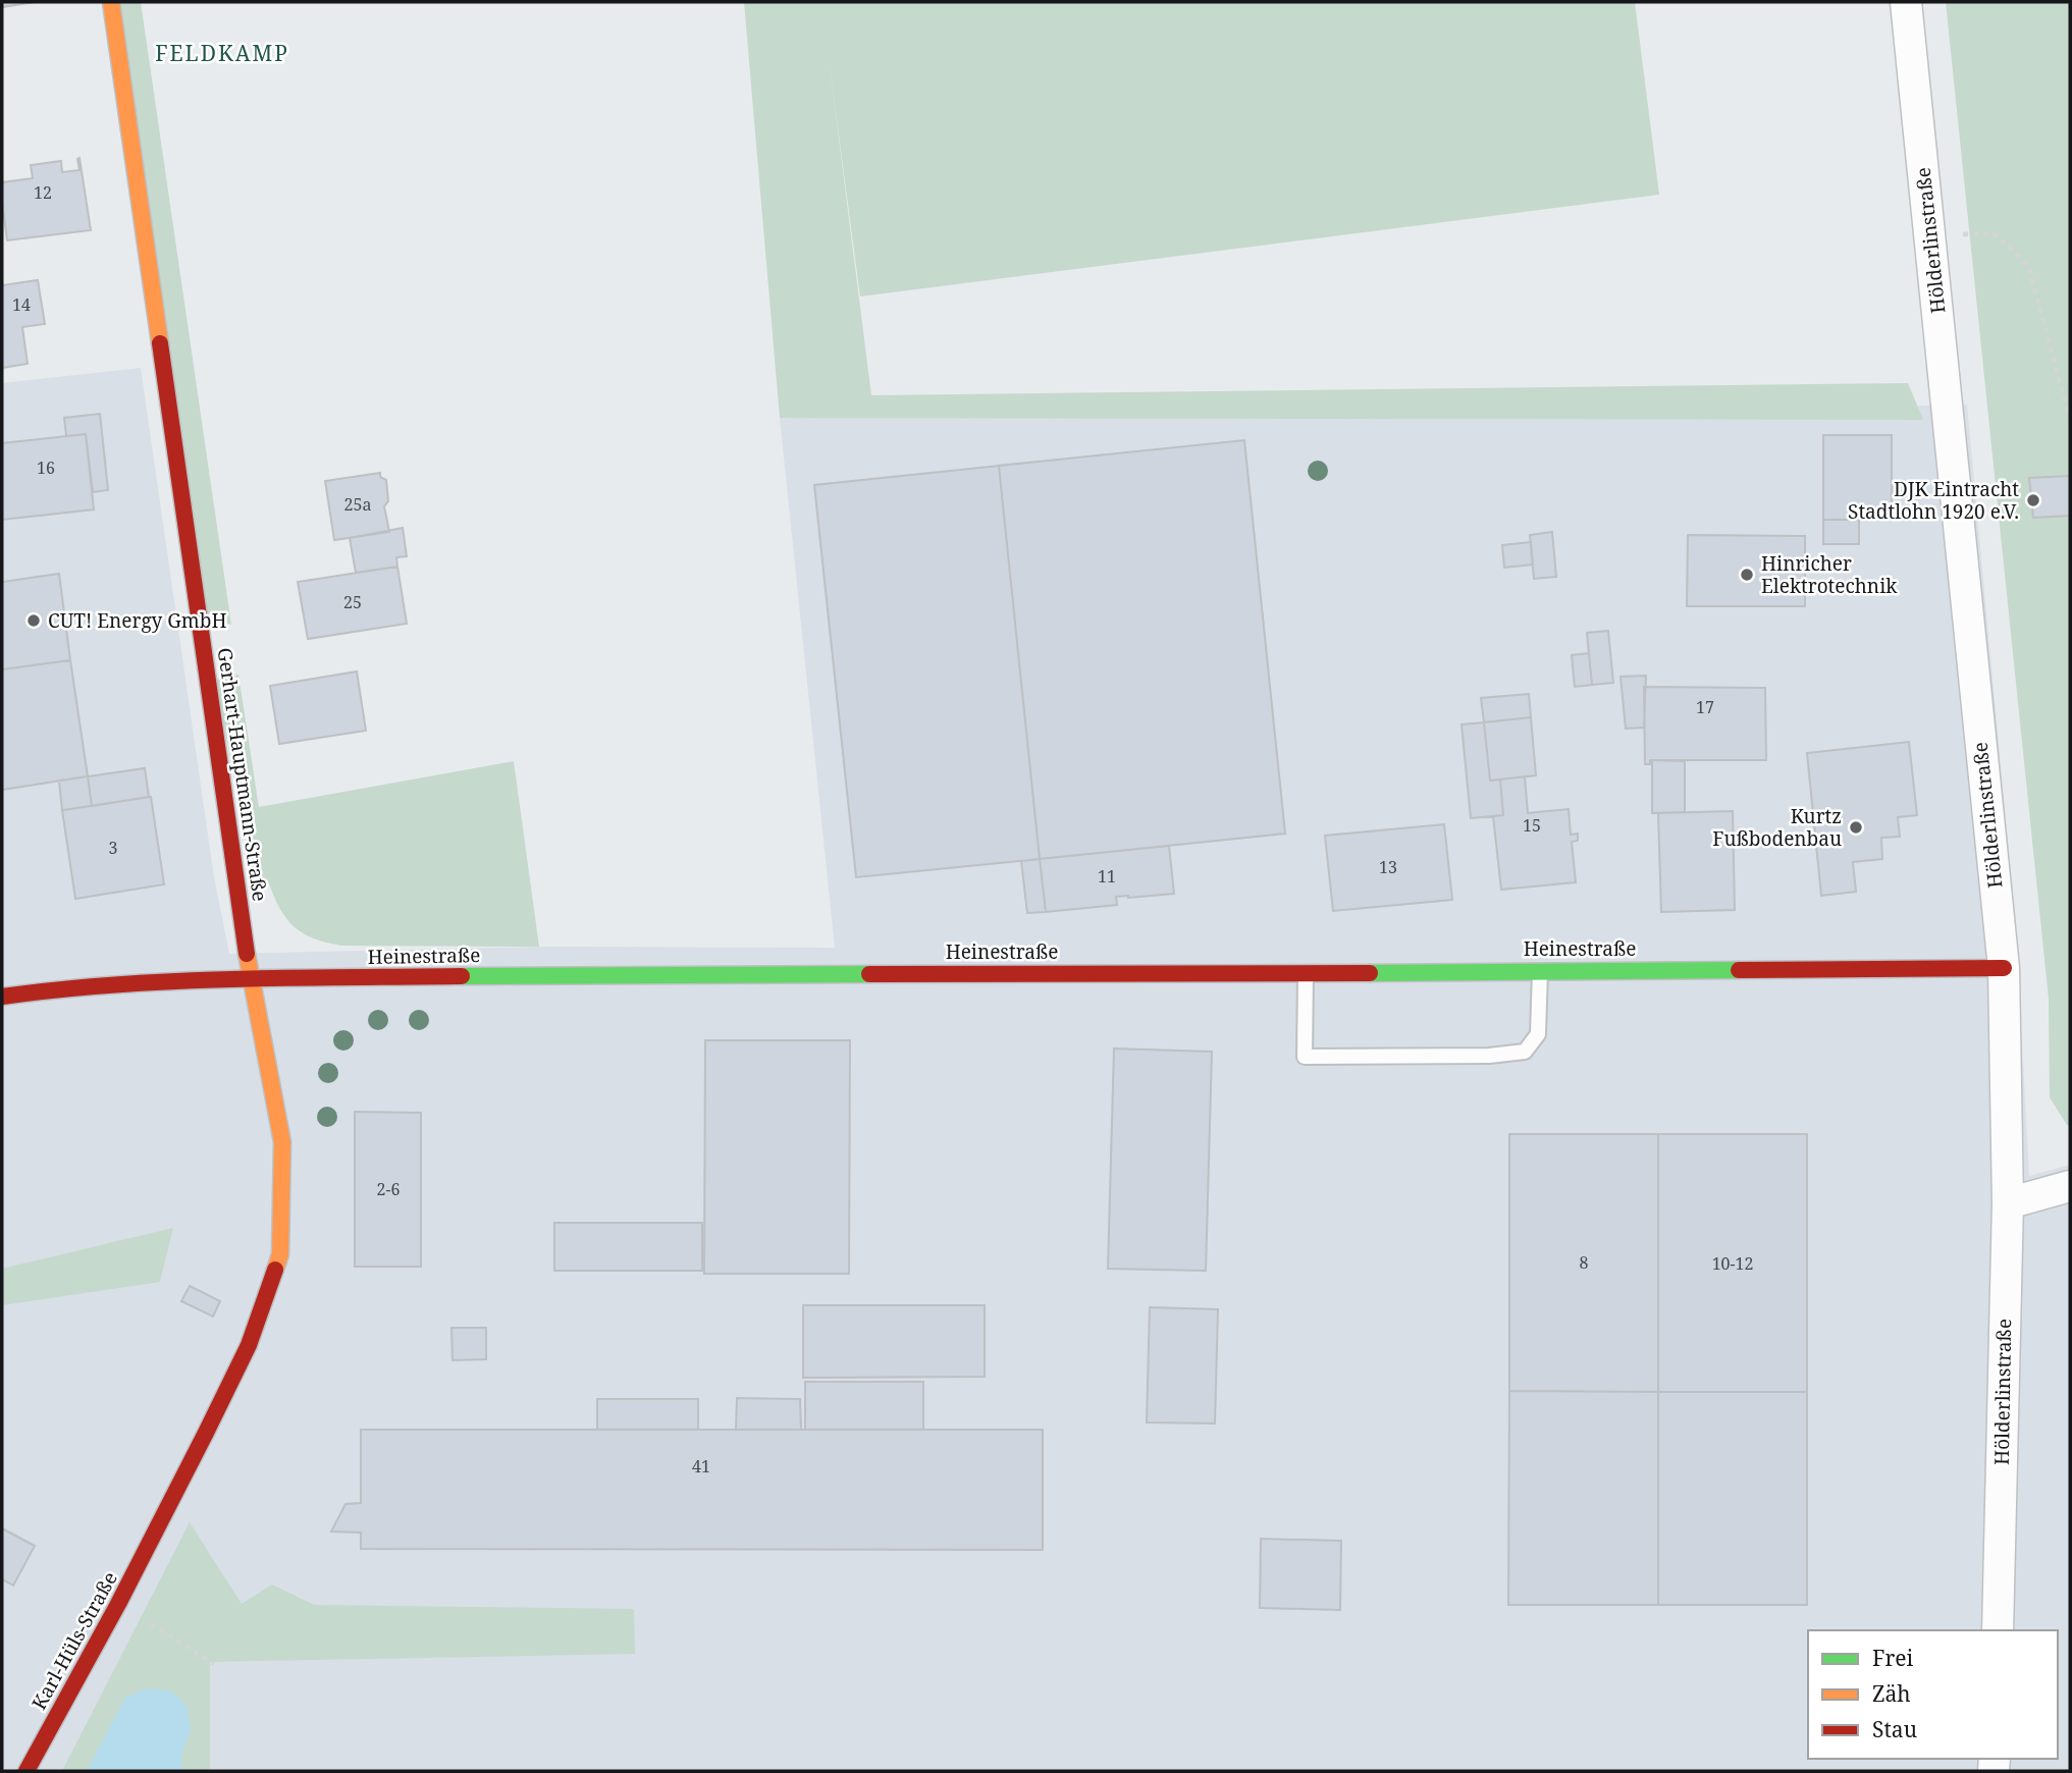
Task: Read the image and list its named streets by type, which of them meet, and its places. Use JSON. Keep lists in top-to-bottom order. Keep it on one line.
{"streets":{"street":["Hölderlinstraße","Gerhart-Hauptmann-Straße","Heinestraße","Karl-Hüls-Straße"]},"crossings":[["Hölderlinstraße","Heinestraße"],["Gerhart-Hauptmann-Straße","Heinestraße"],["Gerhart-Hauptmann-Straße","Karl-Hüls-Straße"]],"districts":["FELDKAMP"],"places":["DJK Eintracht Stadtlohn 1920 e.V.","Hinricher Elektrotechnik","CUT! Energy GmbH","Kurtz Fußbodenbau"],"house_numbers":["12","14","16","25a","25","17","15","3","13","11","2-6","8","10-12","41"],"legend":["Frei","Zäh","Stau"]}
